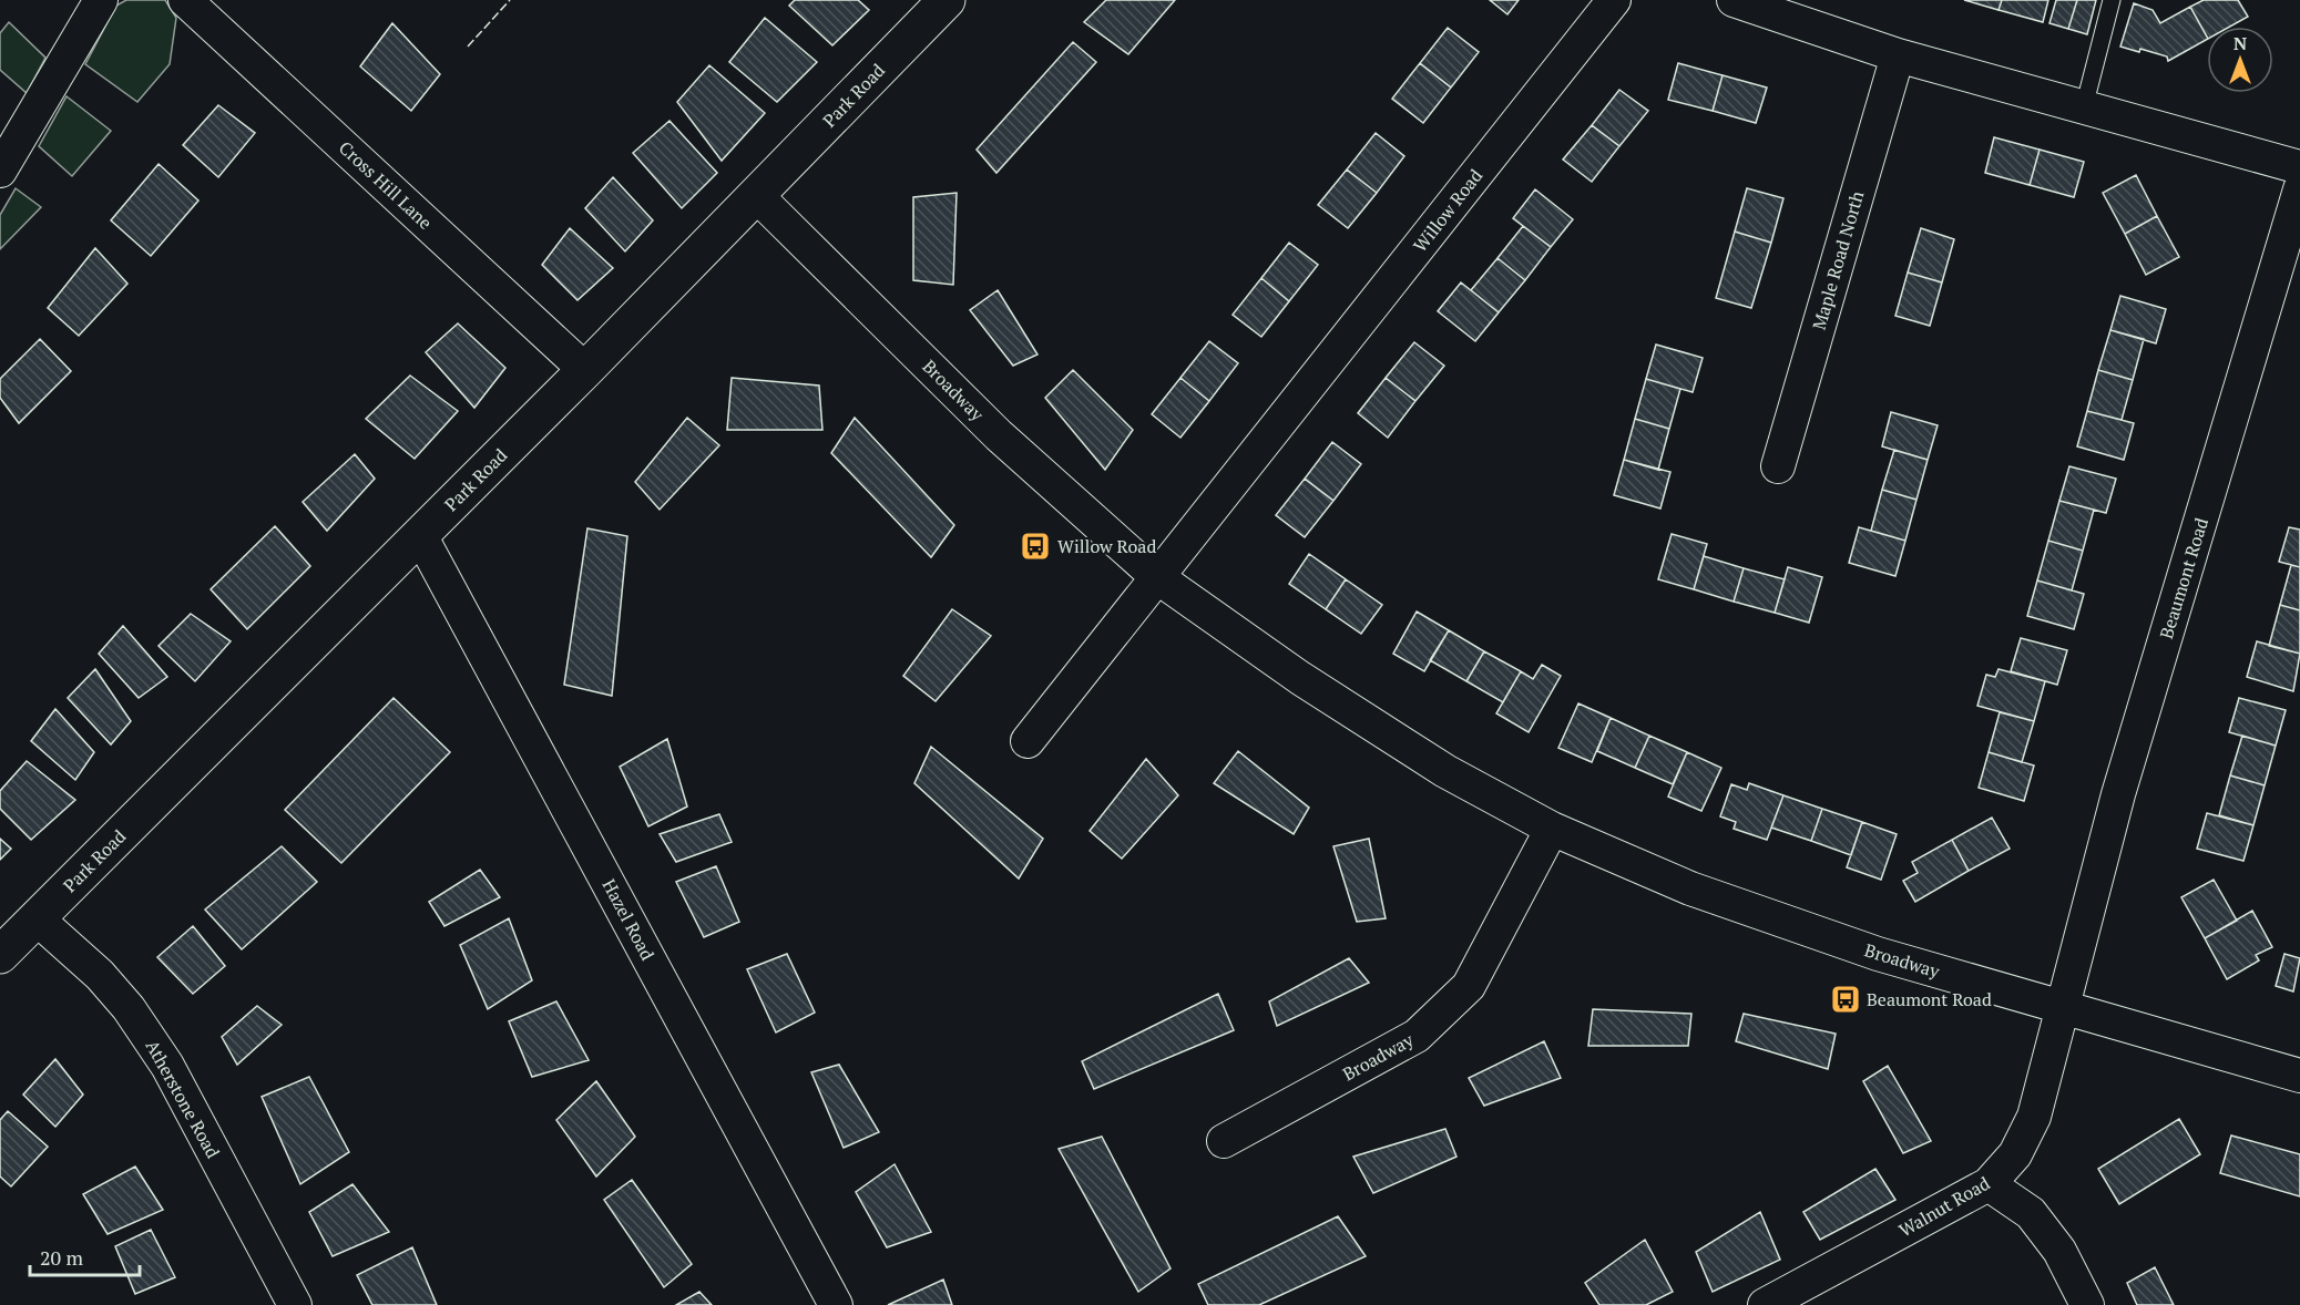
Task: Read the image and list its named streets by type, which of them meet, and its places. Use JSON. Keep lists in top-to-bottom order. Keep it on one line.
{"streets":{"street":["Park Road","Cross Hill Lane","Willow Road","Maple Road North","Broadway","Beaumont Road","Hazel Road","Atherstone Road","Walnut Road"]},"crossings":[["Park Road","Cross Hill Lane"],["Park Road","Broadway"],["Park Road","Hazel Road"],["Park Road","Atherstone Road"],["Willow Road","Broadway"],["Broadway","Beaumont Road"],["Broadway","Walnut Road"],["Beaumont Road","Walnut Road"]],"places":{"bus stop":["Willow Road","Beaumont Road"]},"scale_bar":"20 m","north":"top"}
